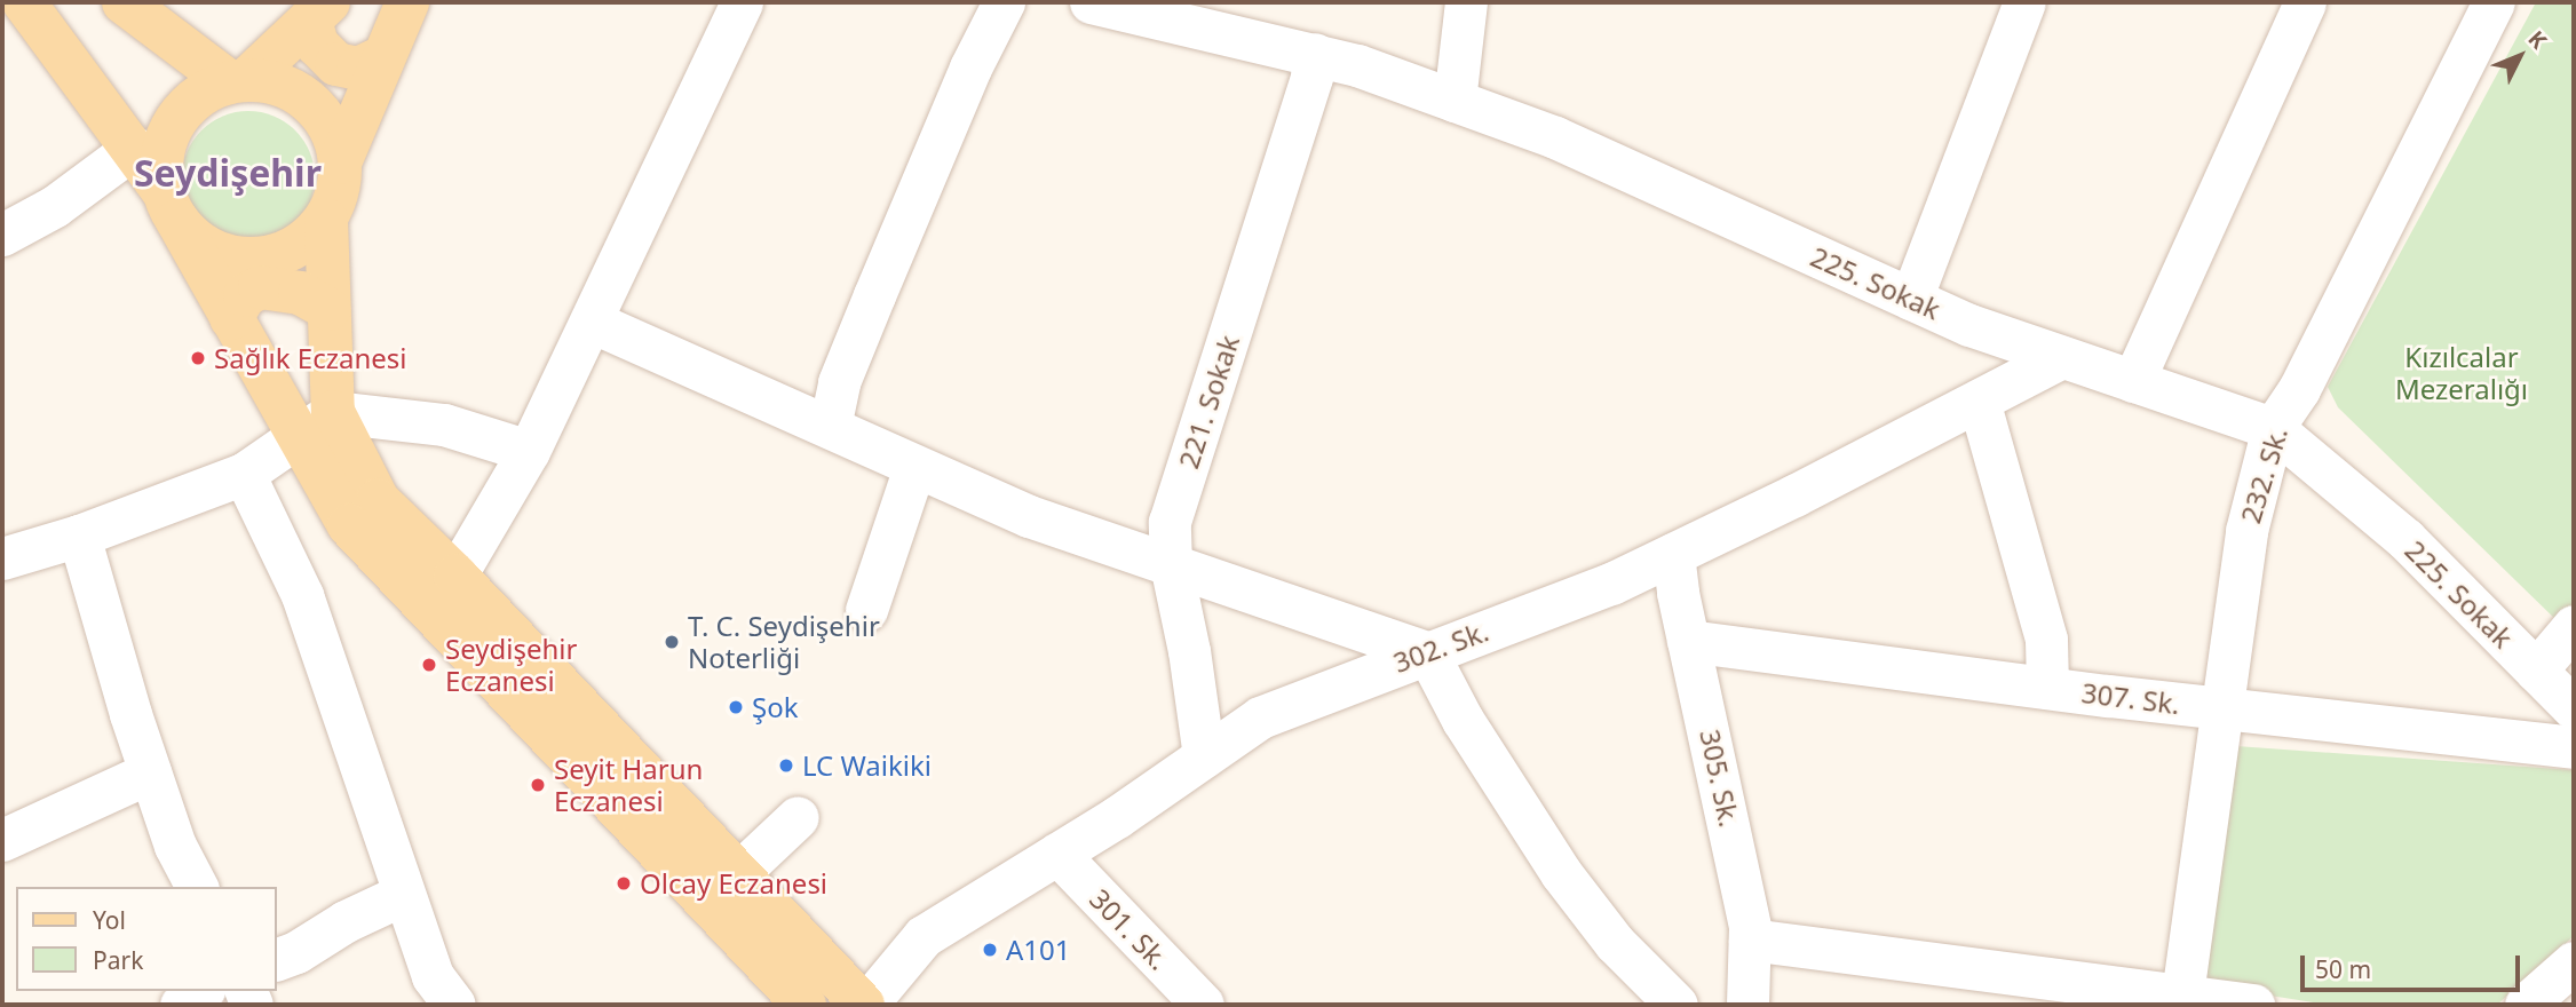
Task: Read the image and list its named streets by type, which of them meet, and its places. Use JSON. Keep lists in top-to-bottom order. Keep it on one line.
{"streets":{"street":["225. Sokak","221. Sokak","232. Sk.","302. Sk.","307. Sk.","305. Sk.","301. Sk."]},"crossings":[["225. Sokak","221. Sokak"],["225. Sokak","232. Sk."],["225. Sokak","302. Sk."],["221. Sokak","302. Sk."],["232. Sk.","307. Sk."],["302. Sk.","305. Sk."],["302. Sk.","301. Sk."],["307. Sk.","305. Sk."]],"districts":["Seydişehir"],"parks":["Kızılcalar Mezeralığı"],"places":["Sağlık Eczanesi","T. C. Seydişehir Noterliği","Seydişehir Eczanesi","Şok","LC Waikiki","Seyit Harun Eczanesi","Olcay Eczanesi","A101"],"legend":["Yol","Park"],"scale_bar":"50 m","north":"top right"}
